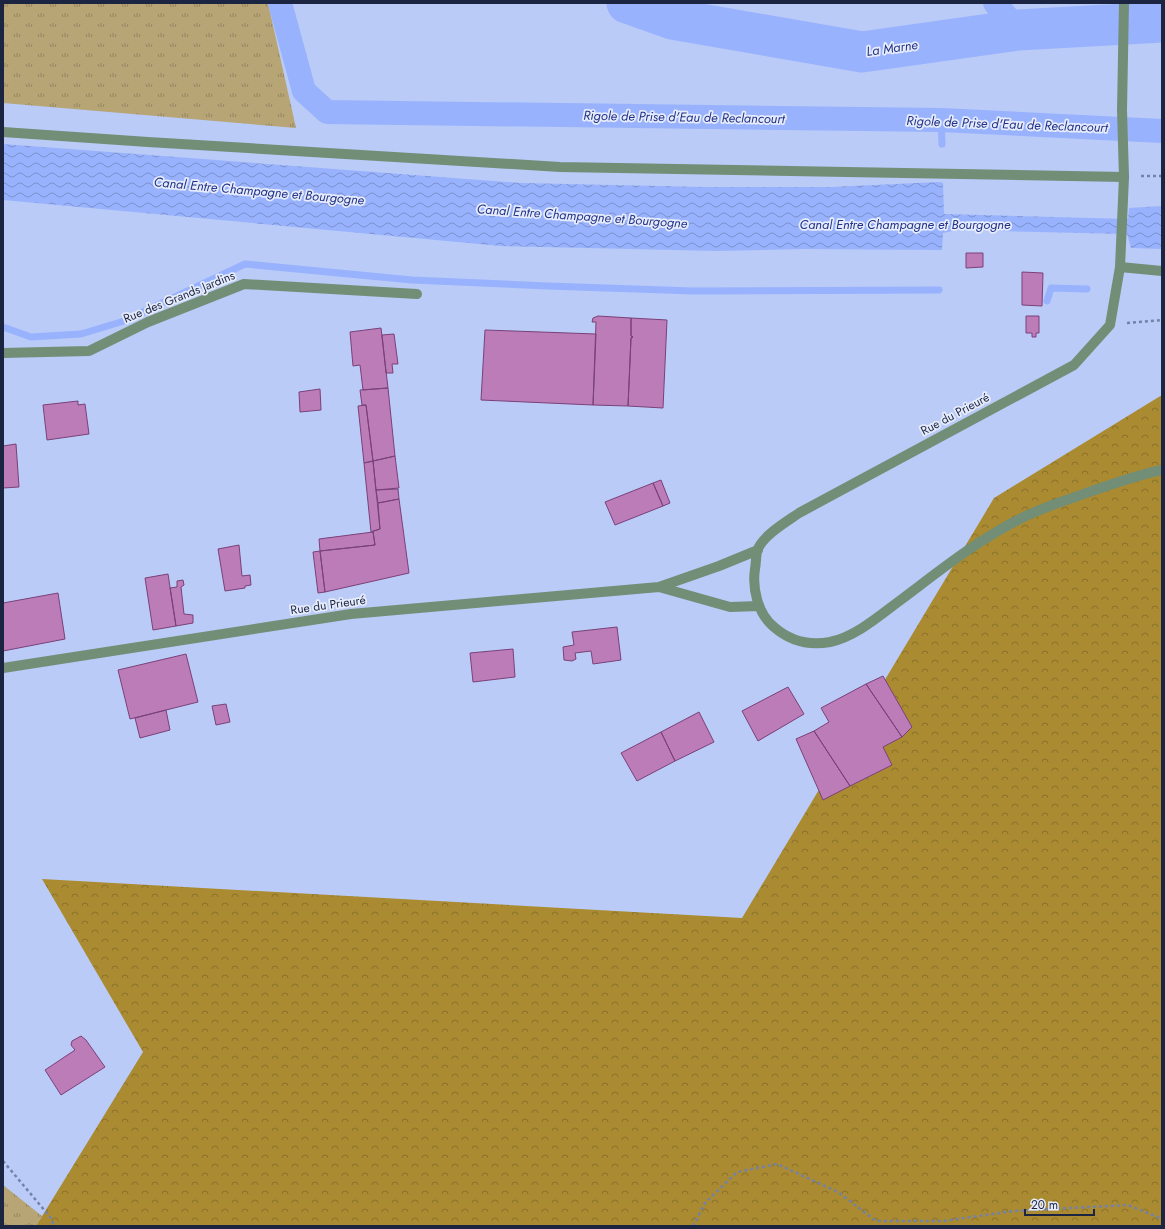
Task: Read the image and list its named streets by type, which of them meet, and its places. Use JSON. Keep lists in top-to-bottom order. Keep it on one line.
{"streets":{"street":["Rue des Grands Jardins","Rue du Prieuré"]},"water":["La Marne","Rigole de Prise d'Eau de Reclancourt","Canal Entre Champagne et Bourgogne"],"scale_bar":"20 m"}
